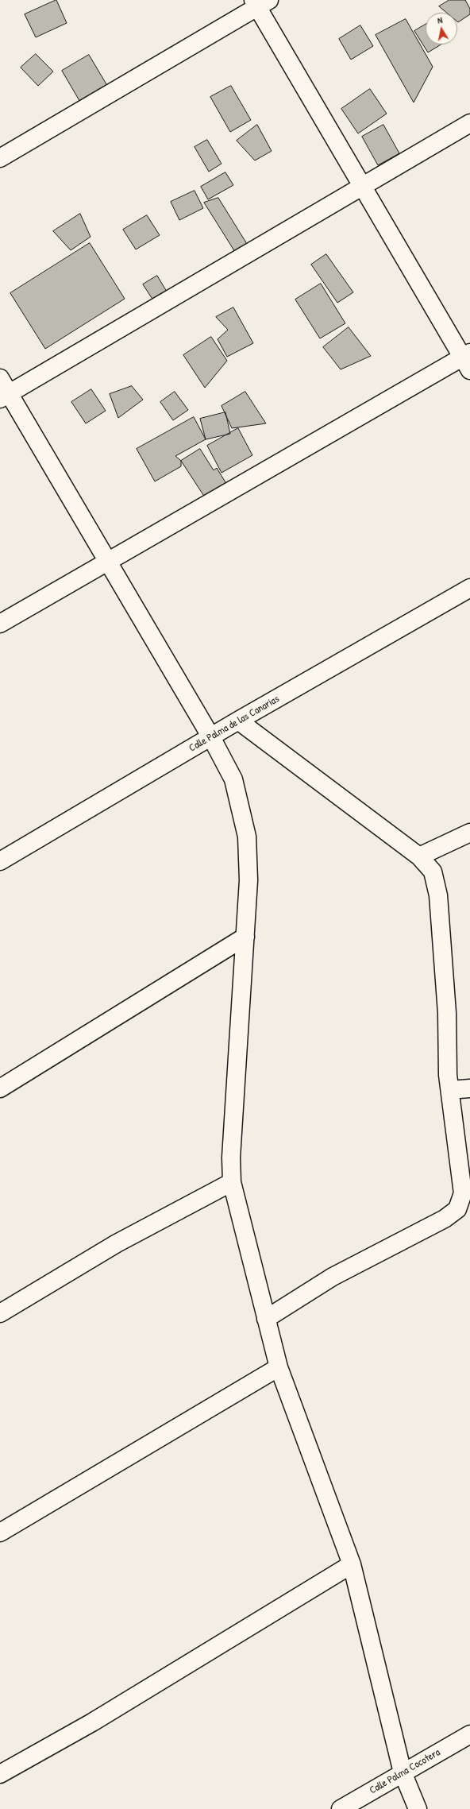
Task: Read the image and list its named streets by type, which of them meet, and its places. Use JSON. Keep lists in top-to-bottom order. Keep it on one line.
{"streets":{"street":["Calle Palma de las Canarias","Calle Palma Cocotera"]},"north":"top"}
